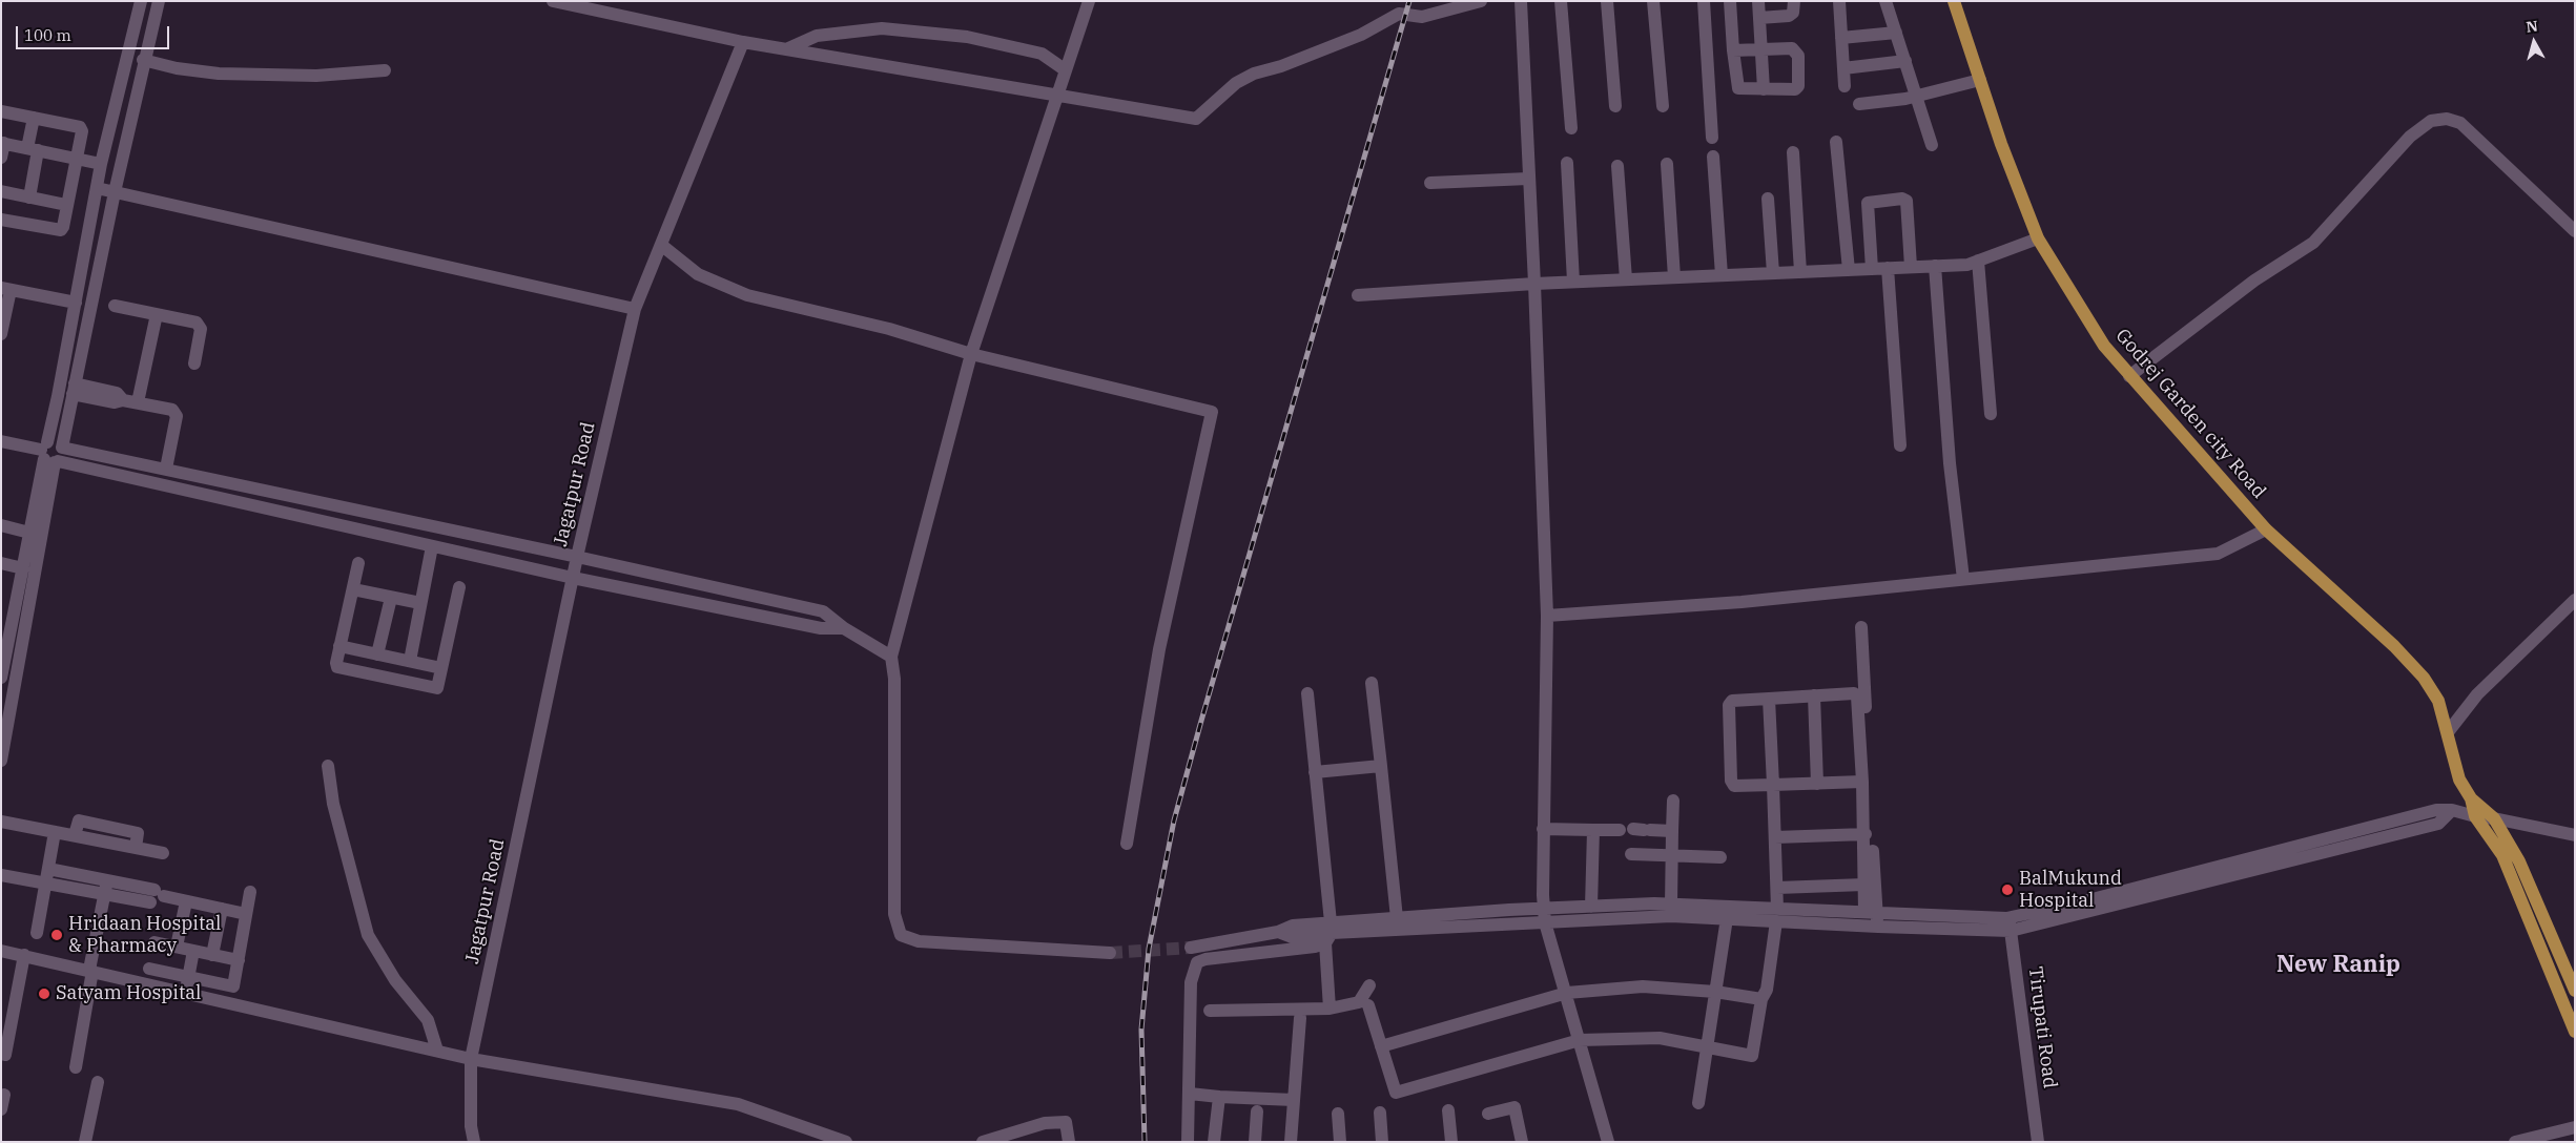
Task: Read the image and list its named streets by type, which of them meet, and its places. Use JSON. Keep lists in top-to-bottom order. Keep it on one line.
{"streets":{"main road":["Godrej Garden city Road"],"street":["Jagatpur Road","Tirupati Road"]},"districts":["New Ranip"],"places":["BalMukund Hospital","Hridaan Hospital & Pharmacy","Satyam Hospital"],"scale_bar":"100 m","north":"top"}
